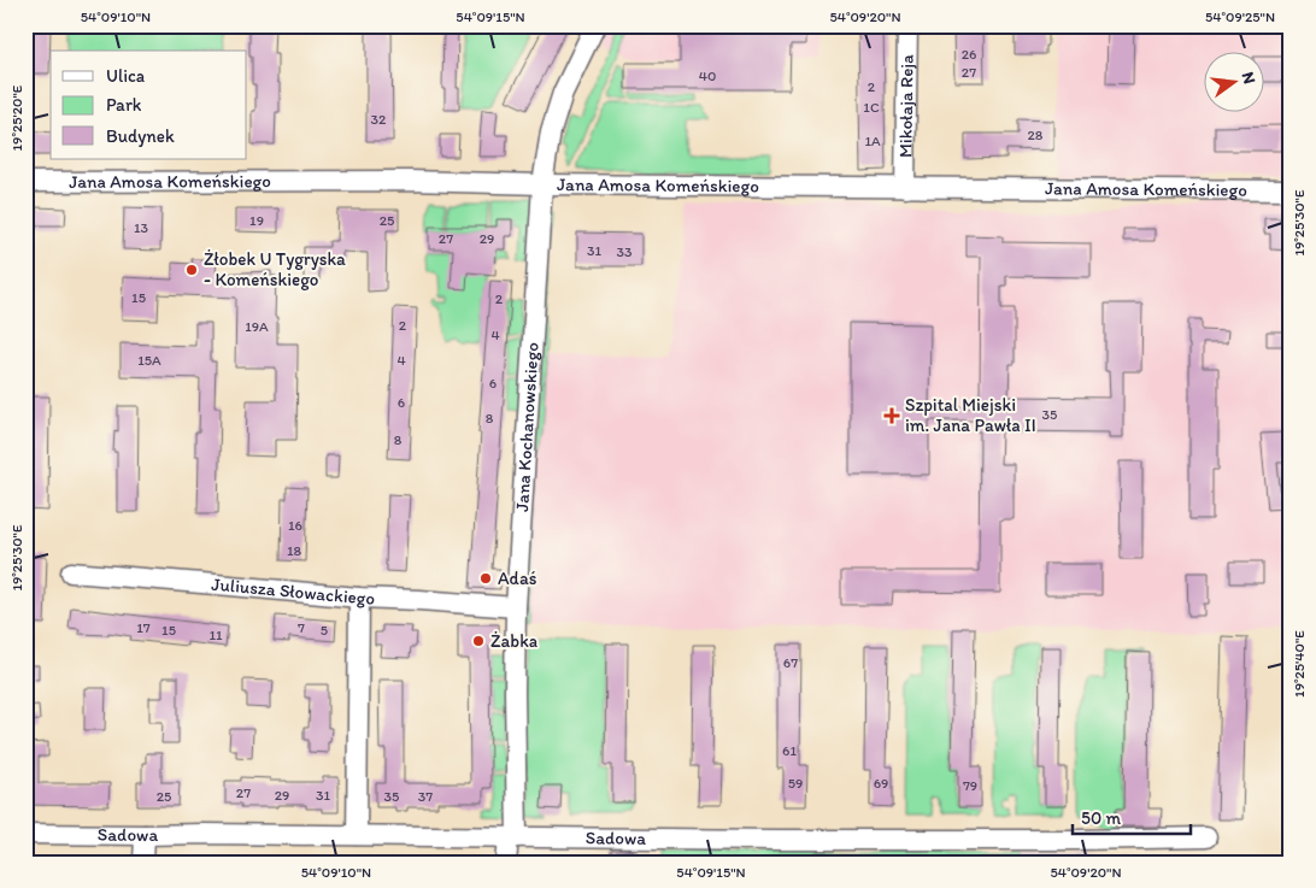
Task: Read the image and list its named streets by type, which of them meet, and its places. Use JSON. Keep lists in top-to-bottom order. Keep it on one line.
{"streets":{"street":["Mikołaja Reja","Jana Amosa Komeńskiego","Jana Kochanowskiego","Juliusza Słowackiego","Sadowa"]},"crossings":[["Mikołaja Reja","Jana Amosa Komeńskiego"],["Jana Amosa Komeńskiego","Jana Kochanowskiego"],["Jana Kochanowskiego","Juliusza Słowackiego"],["Jana Kochanowskiego","Sadowa"]],"places":{"other":["Żłobek U Tygryska - Komeńskiego","Adaś","Żabka"],"health":["Szpital Miejski im. Jana Pawła II"]},"house_numbers":["26","27","40","2","1C","32","28","1A","19","25","13","27","29","31","33","15","2","2","19A","4","15A","4","6","6","35","8","8","16","18","17","7","15","5","11","67","61","59","69","79","27","29","31","25","35","37"],"legend":["Ulica","Park","Budynek"],"scale_bar":"50 m","north":"right","coordinates":["54°09'10\"N","54°09'15\"N","54°09'20\"N","54°09'25\"N","19°25'20\"E","19°25'30\"E","19°25'40\"E"]}
